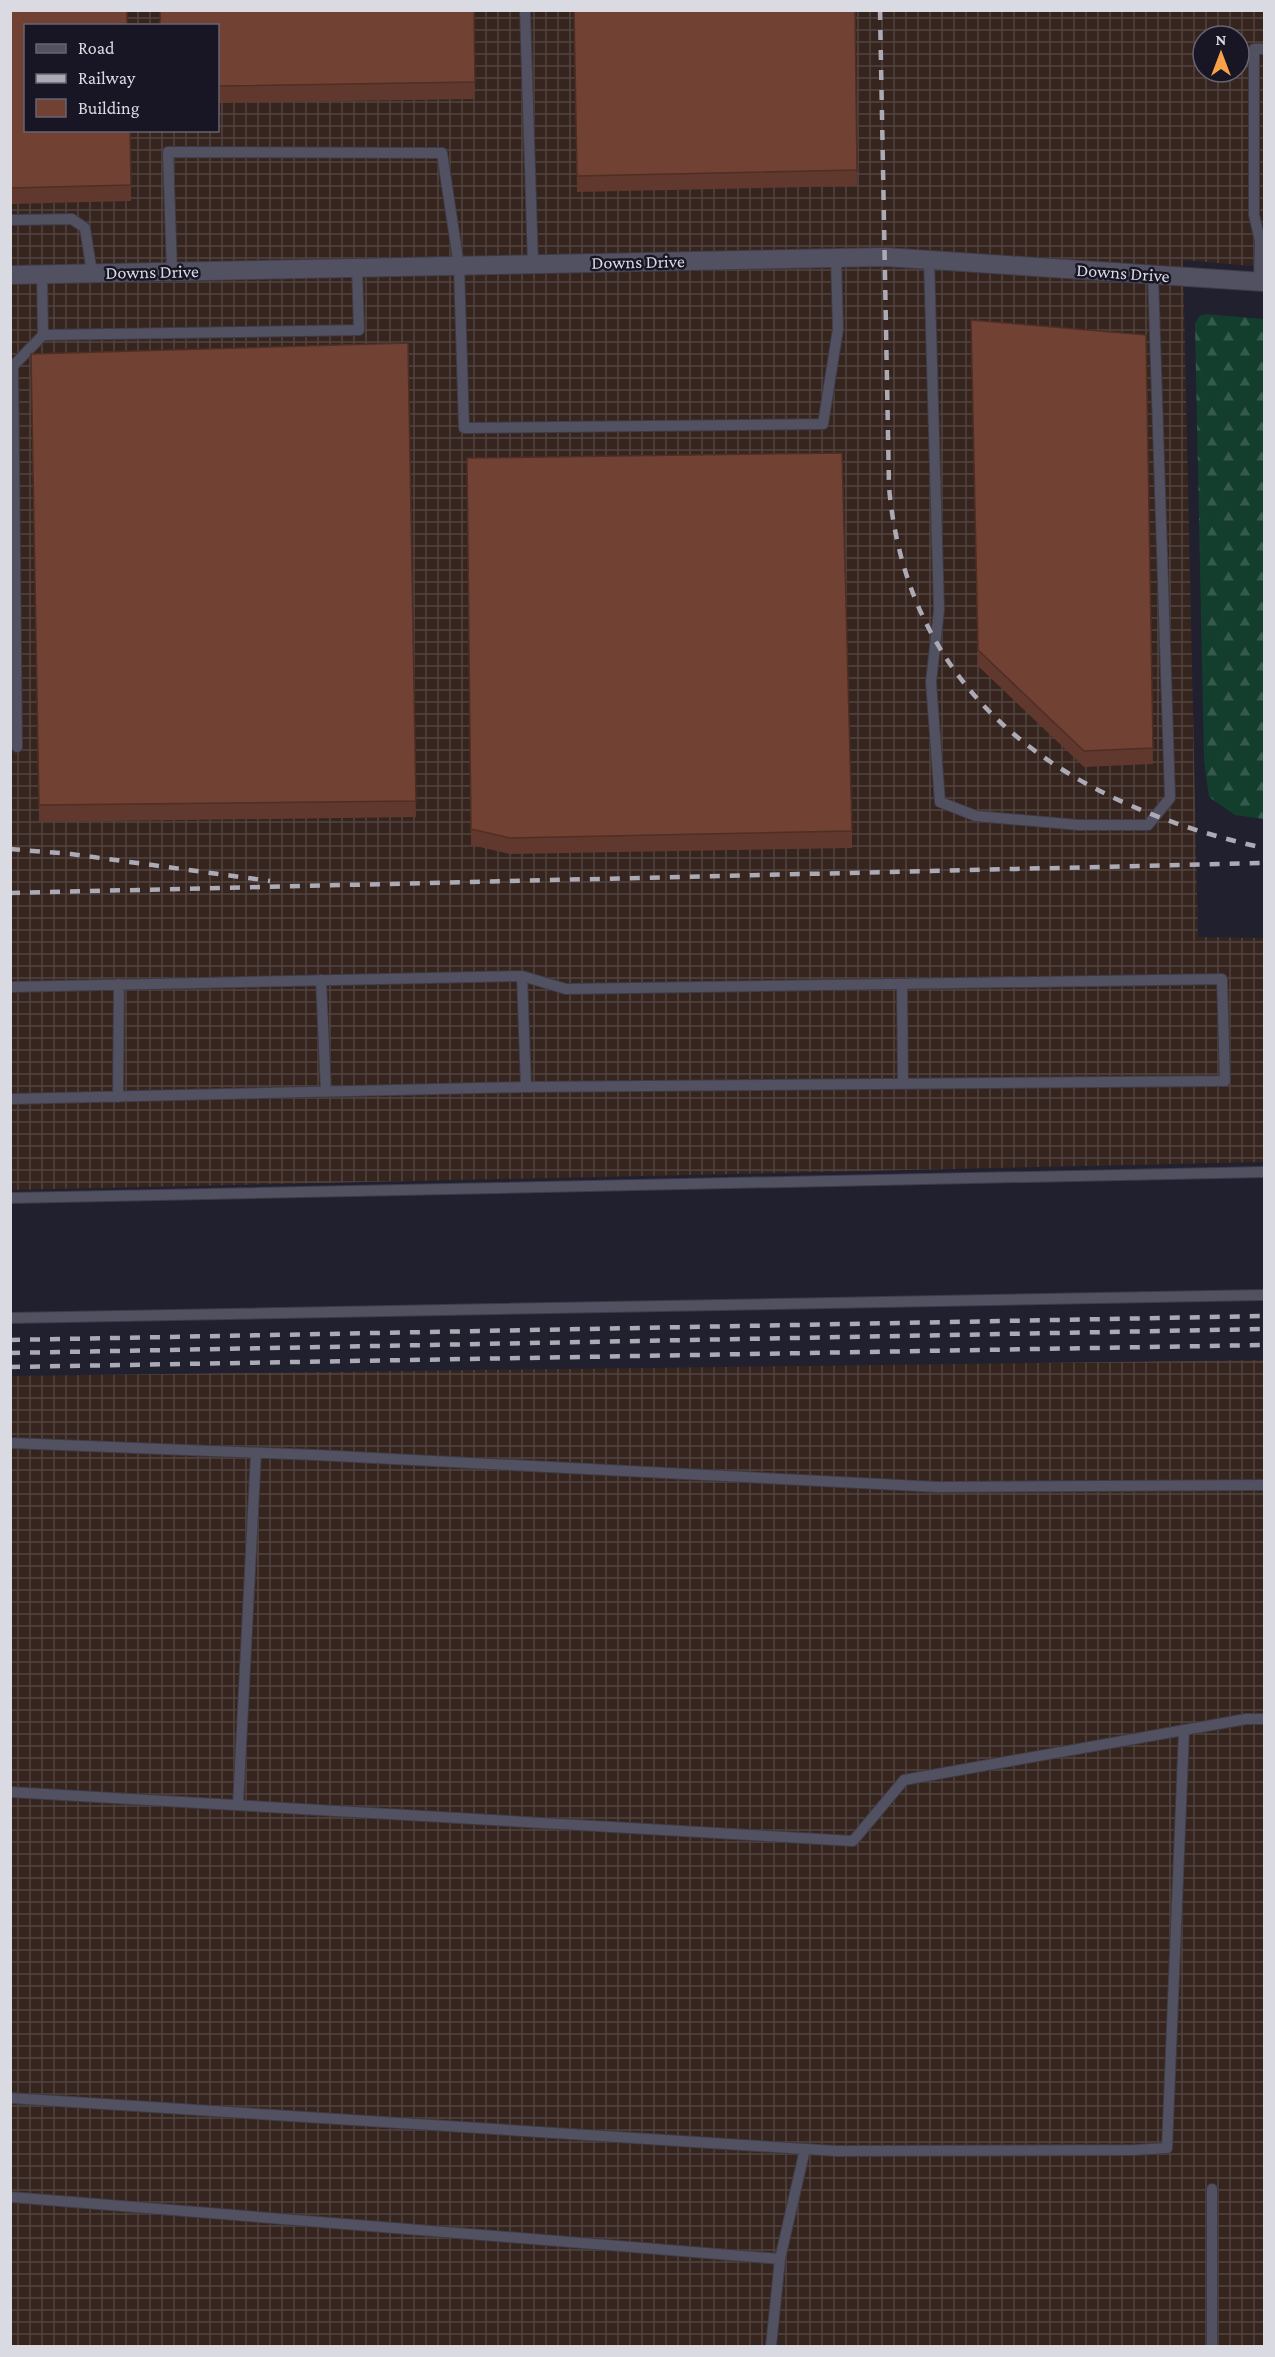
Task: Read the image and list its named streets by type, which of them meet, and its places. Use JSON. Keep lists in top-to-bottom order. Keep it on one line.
{"streets":{"street":["Downs Drive"]},"legend":["Road","Railway","Building"],"north":"top"}
